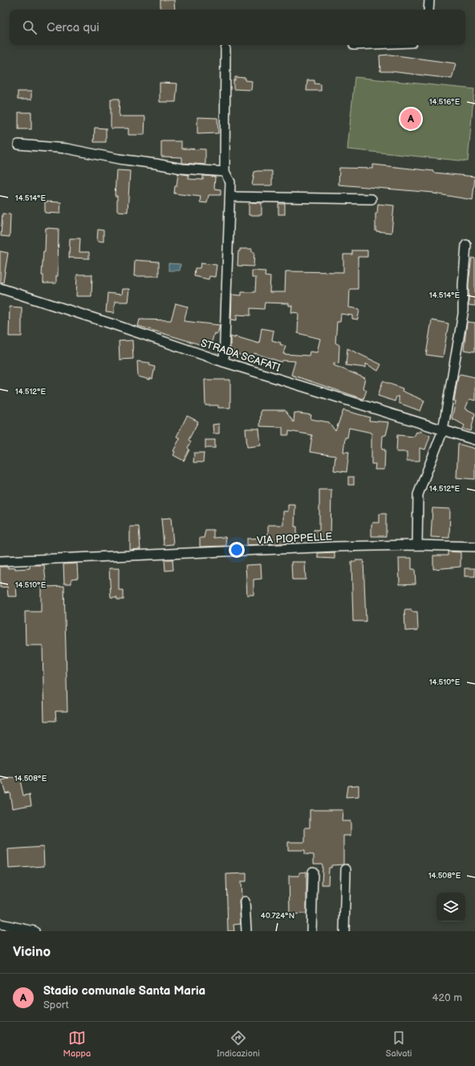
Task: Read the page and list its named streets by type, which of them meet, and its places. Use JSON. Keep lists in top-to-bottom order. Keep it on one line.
{"streets":{"street":["STRADA SCAFATI","VIA PIOPPELLE"]},"page":{"search":"Cerca qui","pins":"A","heading":"Vicino","list":[{"mark":"A","name":"Stadio comunale Santa Maria","note":"Sport","value":"420 m"}],"nav":["Mappa","Indicazioni","Salvati"]},"coordinates":["14.516°E","14.514°E","14.512°E","14.510°E","14.508°E","40.724°N"]}
